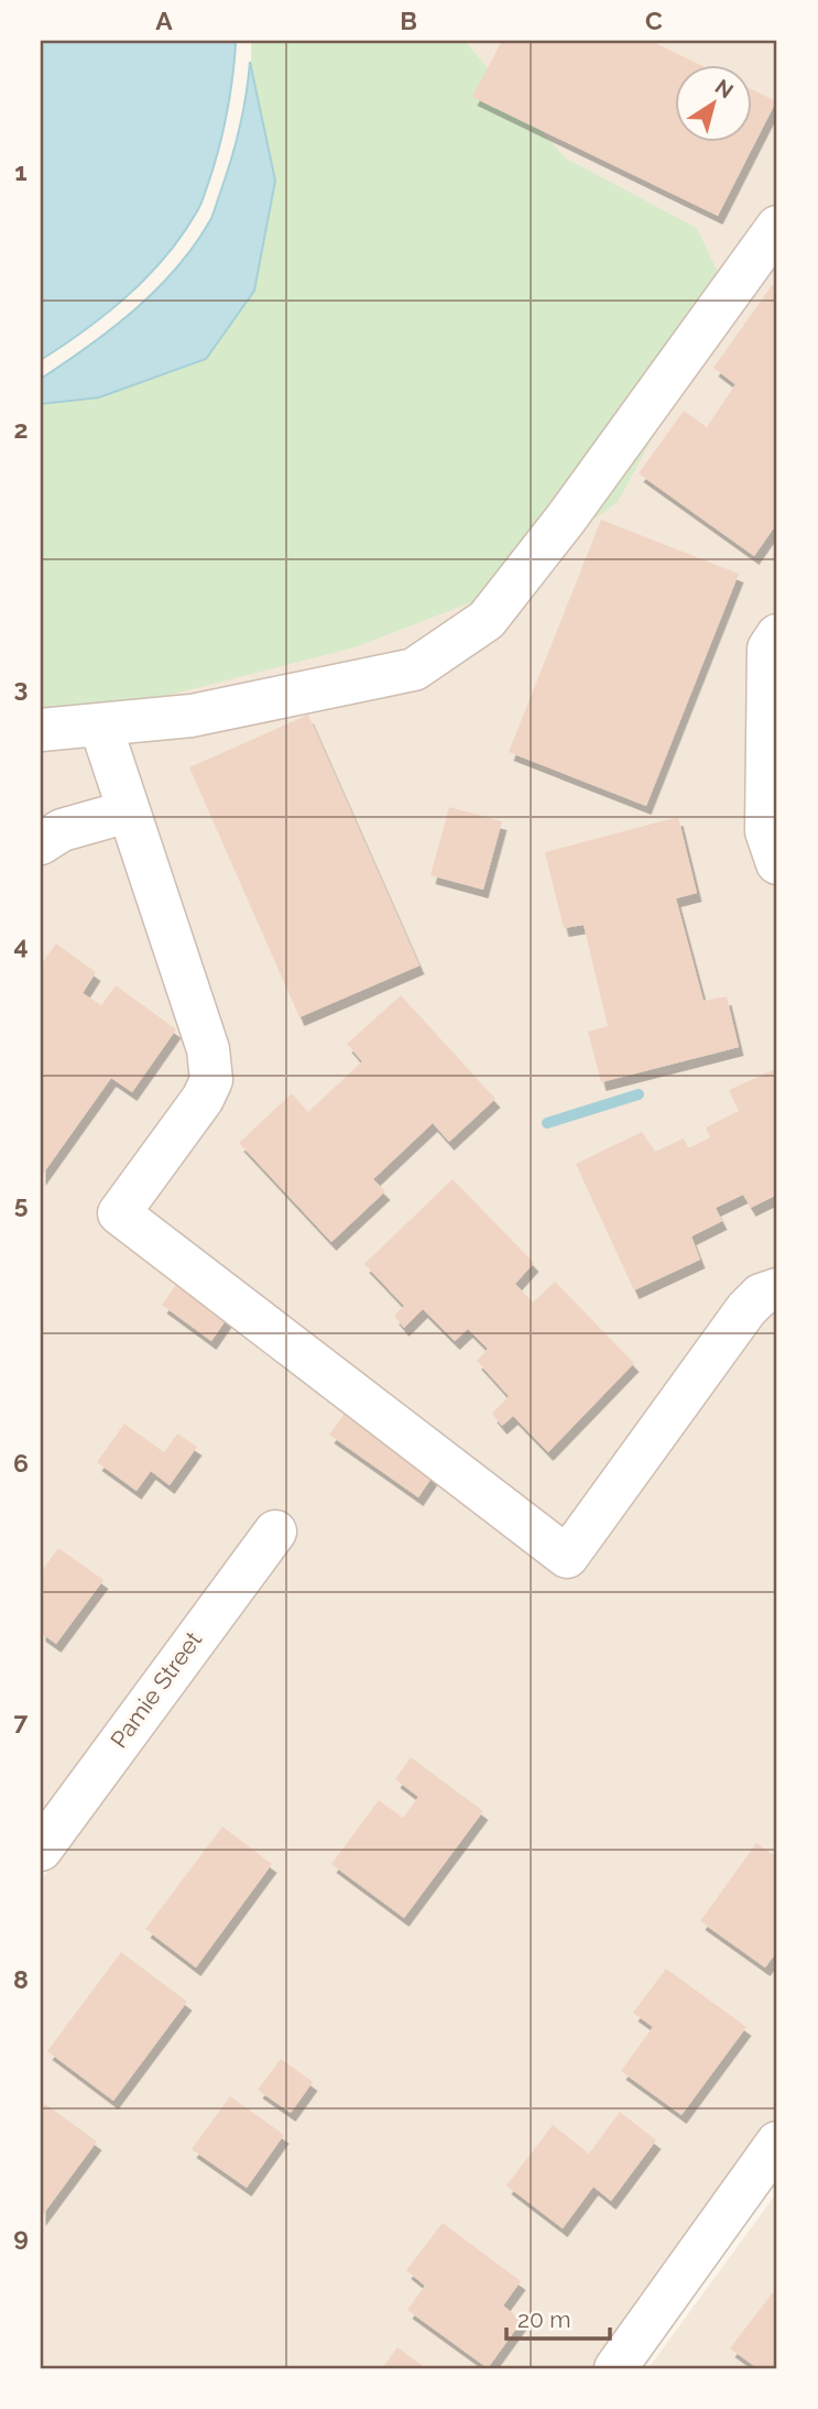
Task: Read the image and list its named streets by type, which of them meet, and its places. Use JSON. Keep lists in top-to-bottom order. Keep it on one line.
{"streets":{"street":["Pamie Street"]},"scale_bar":"20 m","north":"top right","grid":{"columns":["A","B","C"],"rows":["1","2","3","4","5","6","7","8","9"]}}
